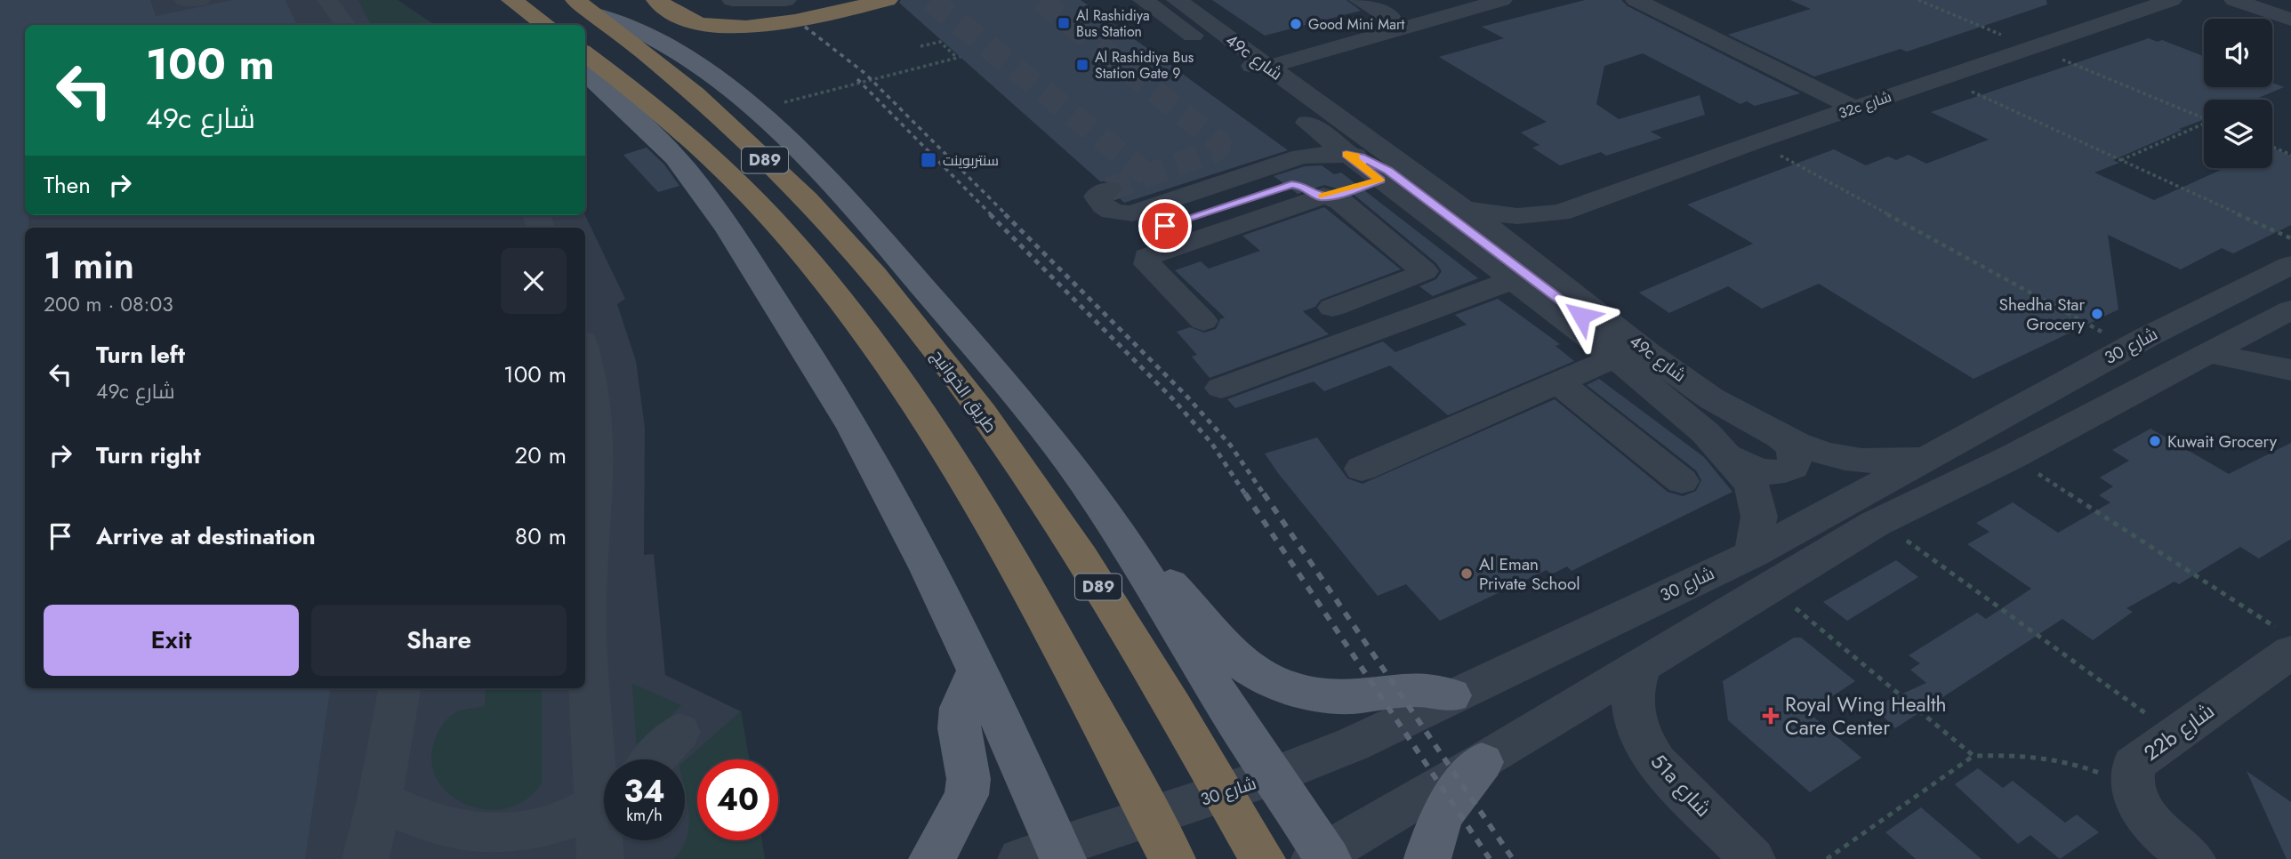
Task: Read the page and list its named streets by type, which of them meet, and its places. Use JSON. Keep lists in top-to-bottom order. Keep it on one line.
{"streets":{"highway":["D89","طريق الخوانيج"],"street":["49c شارع","32c شارع","شارع 30","22b شارع","51a شارع"]},"crossings":[["49c شارع","32c شارع"],["49c شارع","شارع 30"],["شارع 30","51a شارع"]],"places":{"transit":["Al Rashidiya Bus Station","Al Rashidiya Bus Station Gate 9","سنتربوينت"],"other":["Good Mini Mart","Shedha Star Grocery","Kuwait Grocery","Al Eman Private School"],"health":["Royal Wing Health Care Center"]},"page":{"turn":["100 m","49c شارع"],"then":"Then","heading":["1 min","200 m · 08:03"],"list":[{"name":"Turn left","note":"49c شارع","value":"100 m"},{"name":"Turn right","value":"20 m"},{"name":"Arrive at destination","value":"80 m"}],"buttons":["Exit","Share"],"speed":"34 km/h","limit":"40"}}
